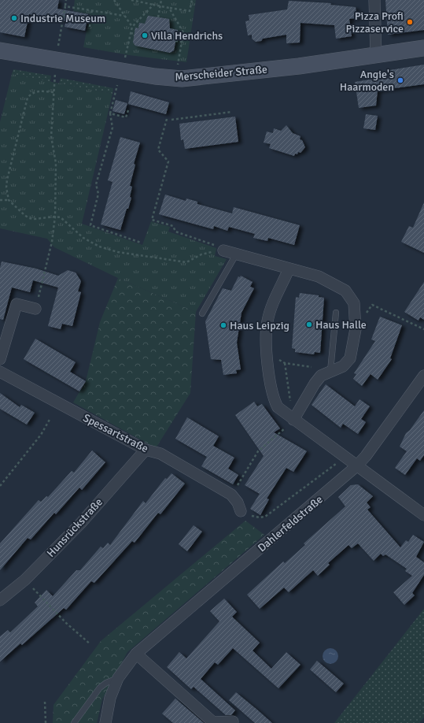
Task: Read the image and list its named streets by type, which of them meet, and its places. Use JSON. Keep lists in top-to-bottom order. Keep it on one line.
{"streets":{"main road":["Merscheider Straße"],"street":["Spessartstraße","Dahlerfeldstraße","Hunsrückstraße"]},"crossings":[["Spessartstraße","Hunsrückstraße"]],"places":["Industrie Museum","Pizza Profi Pizzaservice","Villa Hendrichs","Angie's Haarmoden","Haus Halle","Haus Leipzig"]}
